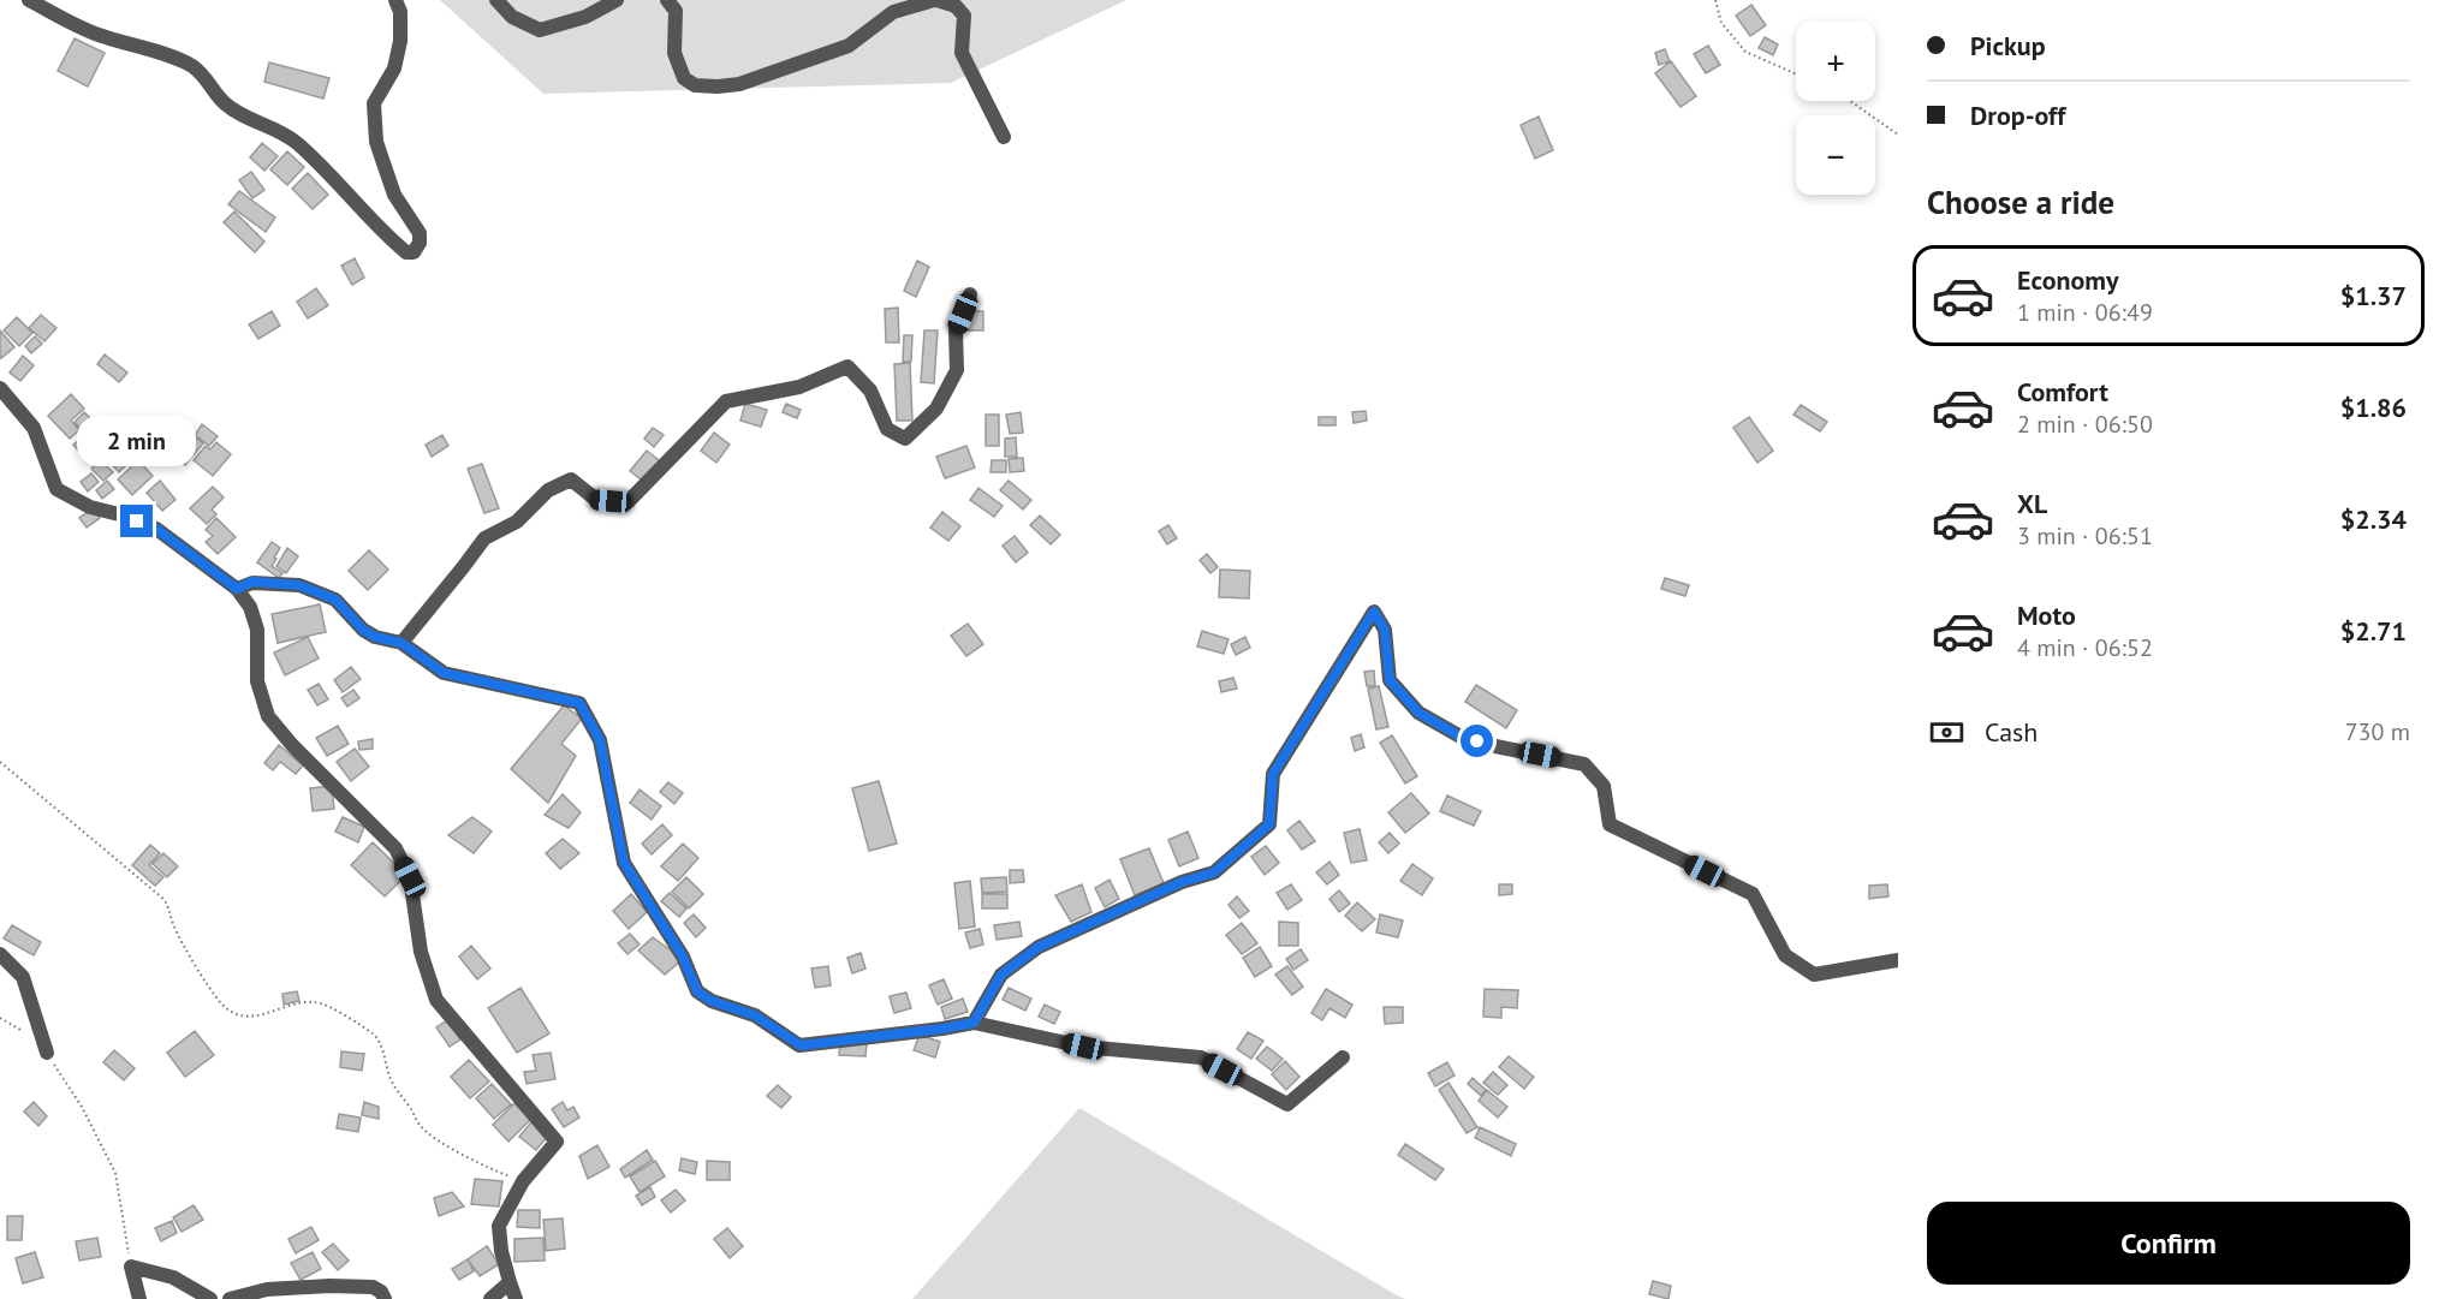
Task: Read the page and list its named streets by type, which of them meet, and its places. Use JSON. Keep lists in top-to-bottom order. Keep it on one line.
{"page":{"banner":["Pickup","Drop-off"],"map_buttons":["+","−"],"heading":"Choose a ride","list":[{"name":"Economy","note":"1 min · 06:49","value":"$1.37"},{"name":"Comfort","note":"2 min · 06:50","value":"$1.86"},{"name":"XL","note":"3 min · 06:51","value":"$2.34"},{"name":"Moto","note":"4 min · 06:52","value":"$2.71"}],"bubble":"2 min","pay":["Cash","730 m"],"buttons":"Confirm"}}
